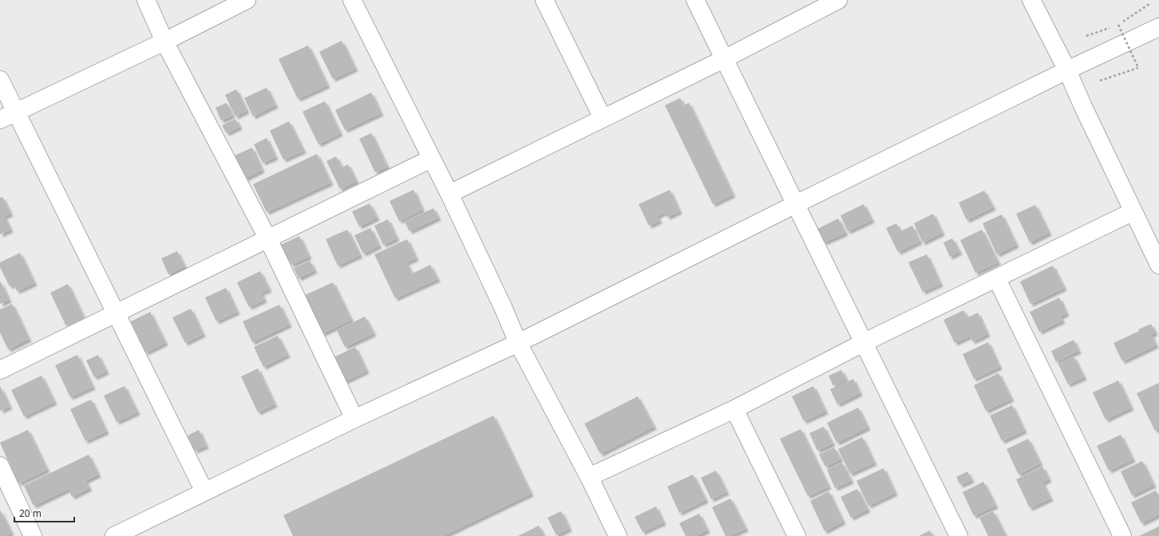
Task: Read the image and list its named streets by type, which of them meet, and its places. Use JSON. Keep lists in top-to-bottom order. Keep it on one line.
{"scale_bar":"20 m"}
